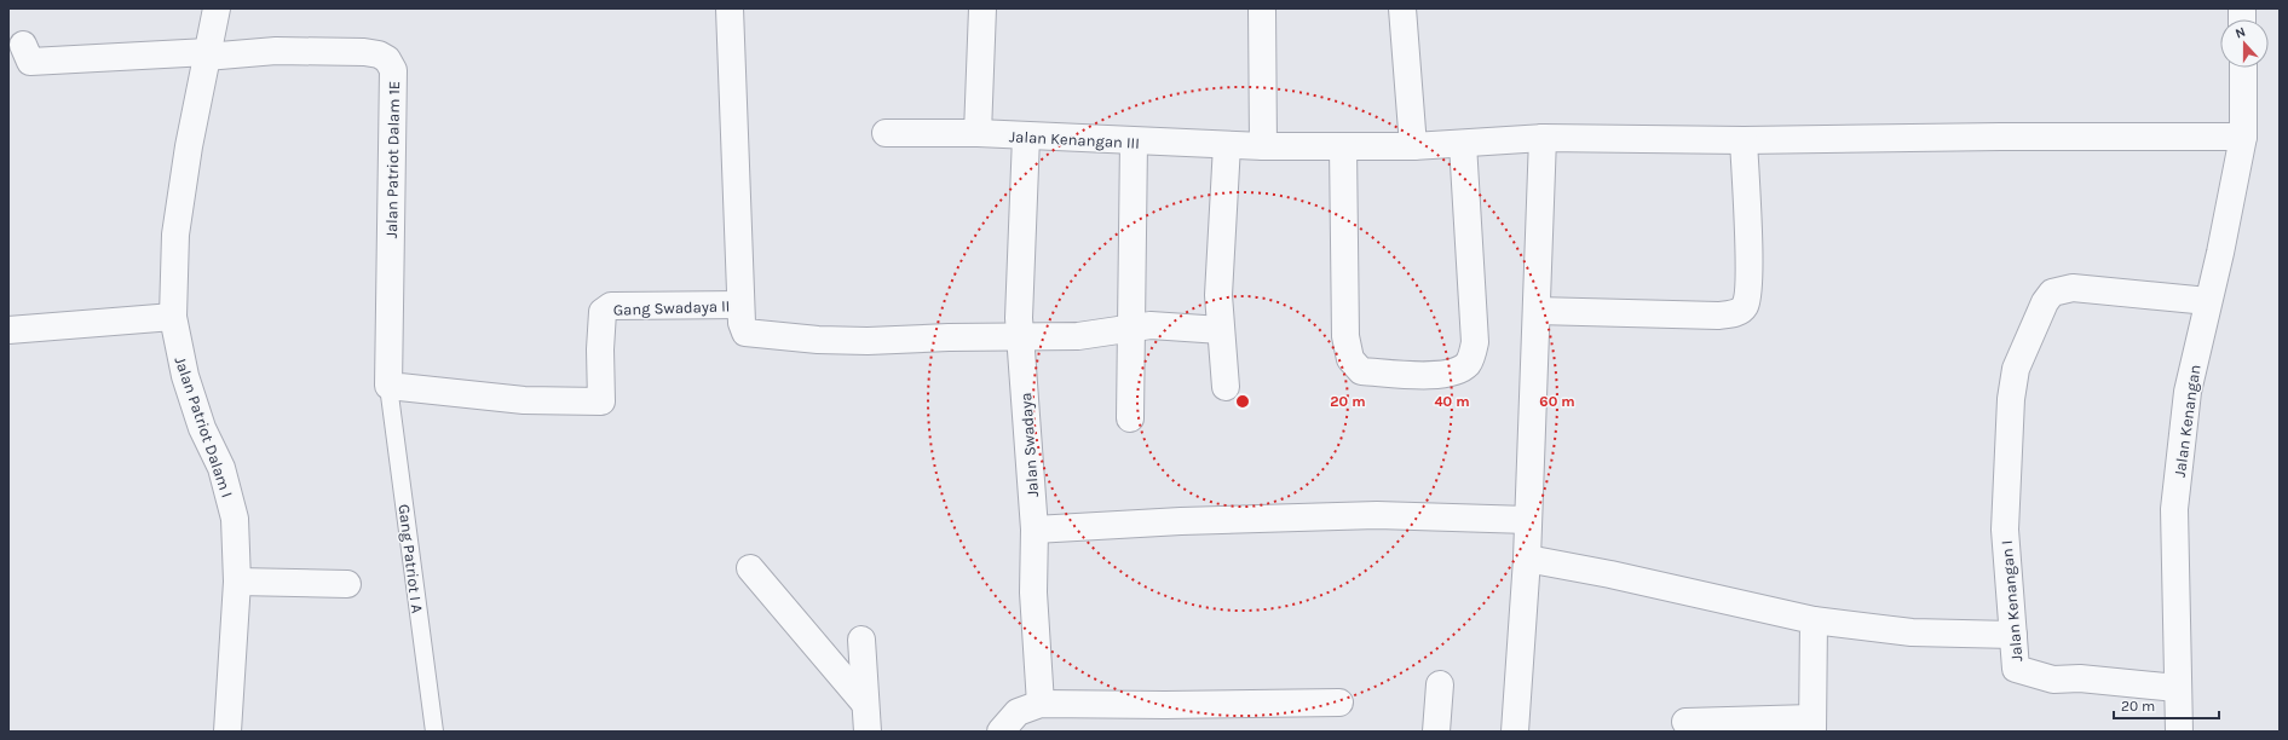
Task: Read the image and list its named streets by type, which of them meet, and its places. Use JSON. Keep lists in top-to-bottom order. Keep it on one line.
{"streets":{"street":["Jalan Kenangan III","Jalan Patriot Dalam 1E","Gang Swadaya II","Jalan Kenangan","Jalan Patriot Dalam I","Jalan Swadaya","Jalan Kenangan I"],"lane":["Gang Patriot I A"]},"crossings":[["Jalan Kenangan III","Jalan Kenangan"],["Jalan Kenangan III","Jalan Swadaya"],["Jalan Patriot Dalam 1E","Gang Swadaya II"],["Jalan Patriot Dalam 1E","Jalan Patriot Dalam I"],["Jalan Patriot Dalam 1E","Gang Patriot I A"],["Gang Swadaya II","Jalan Swadaya"],["Gang Swadaya II","Gang Patriot I A"],["Jalan Kenangan","Jalan Kenangan I"]],"scale_bar":"20 m","north":"top","rings":["20 m","40 m","60 m"]}
